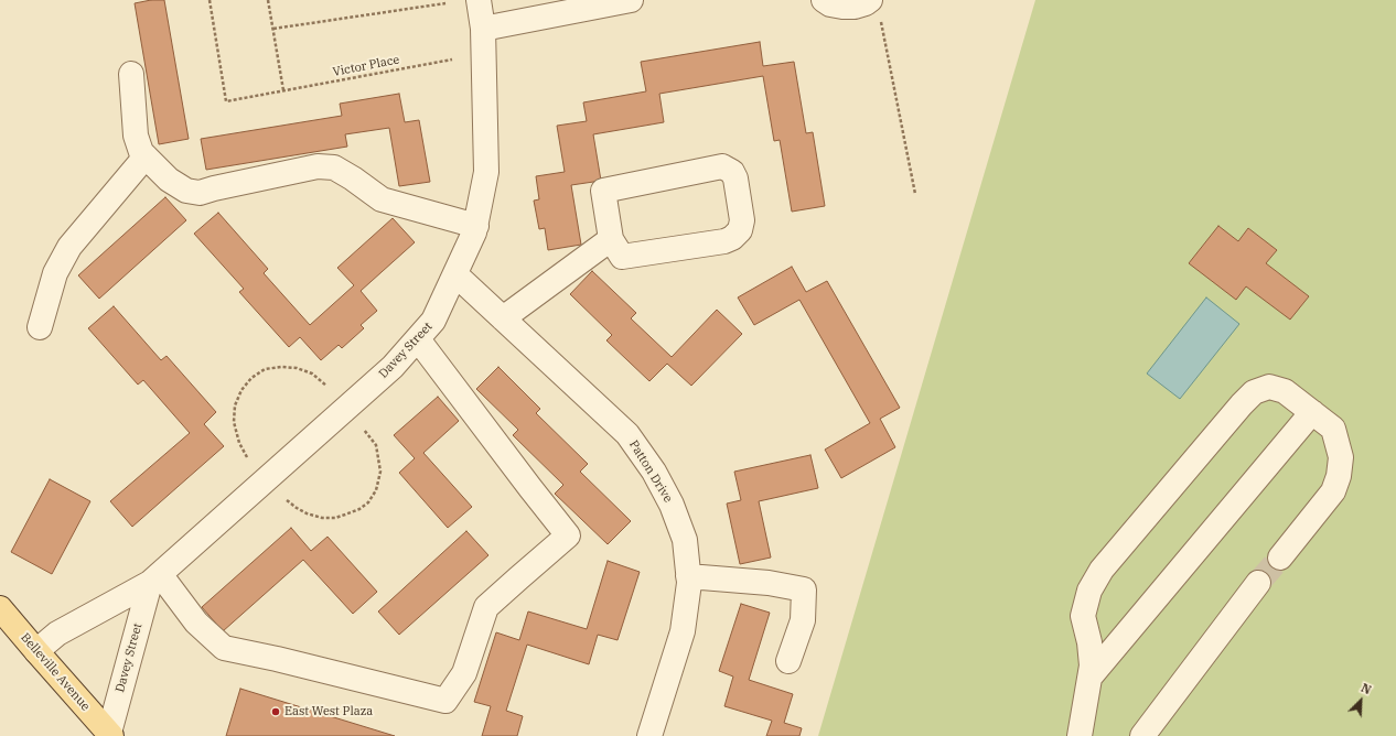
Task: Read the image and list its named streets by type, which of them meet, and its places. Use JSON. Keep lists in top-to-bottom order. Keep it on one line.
{"streets":{"main road":["Belleville Avenue"],"street":["Davey Street","Patton Drive"],"path":["Victor Place"]},"crossings":[["Davey Street","Patton Drive"],["Davey Street","Belleville Avenue"]],"places":["East West Plaza"],"north":"top right"}
